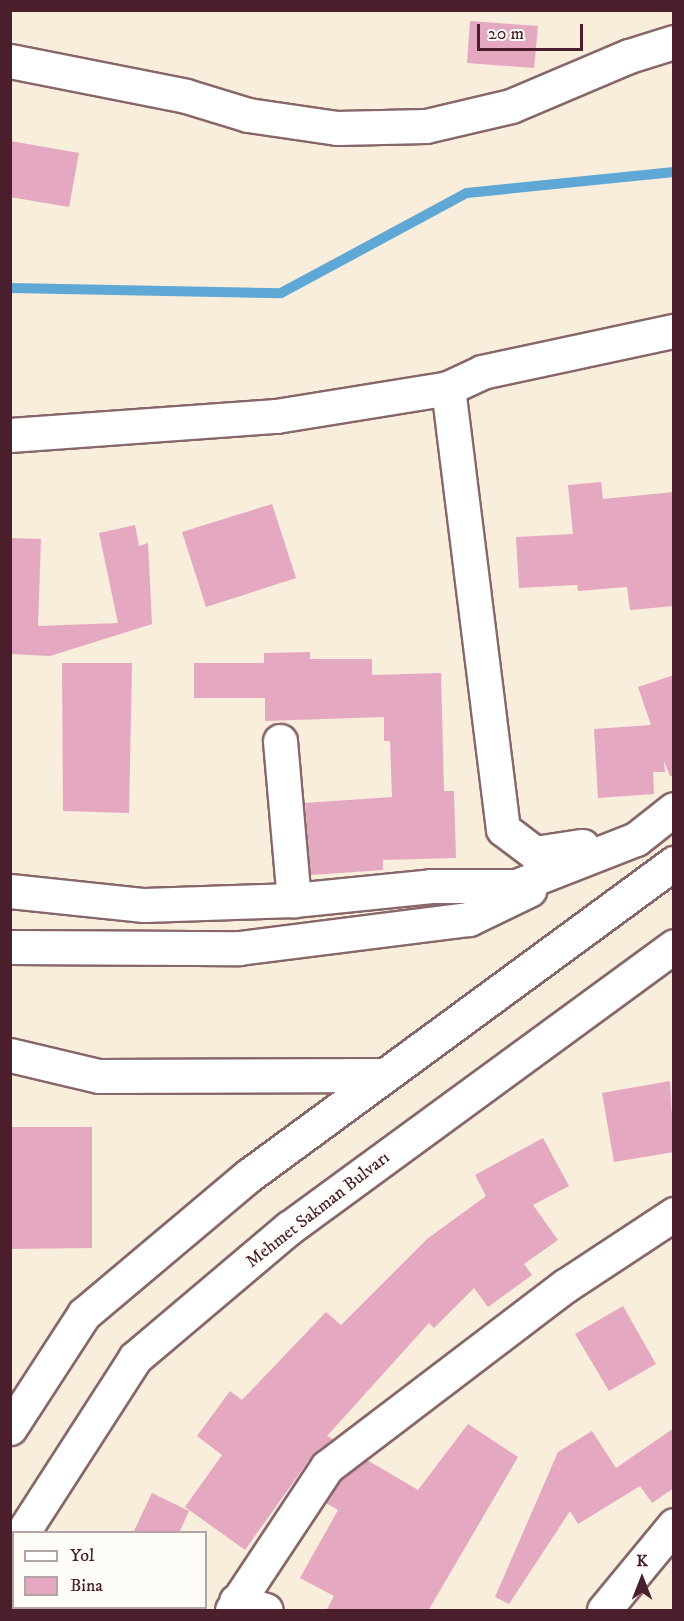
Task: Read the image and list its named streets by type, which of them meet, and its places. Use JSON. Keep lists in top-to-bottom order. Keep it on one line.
{"streets":{"street":["Mehmet Sakman Bulvarı"]},"legend":["Yol","Bina"],"scale_bar":"20 m","north":"top"}
